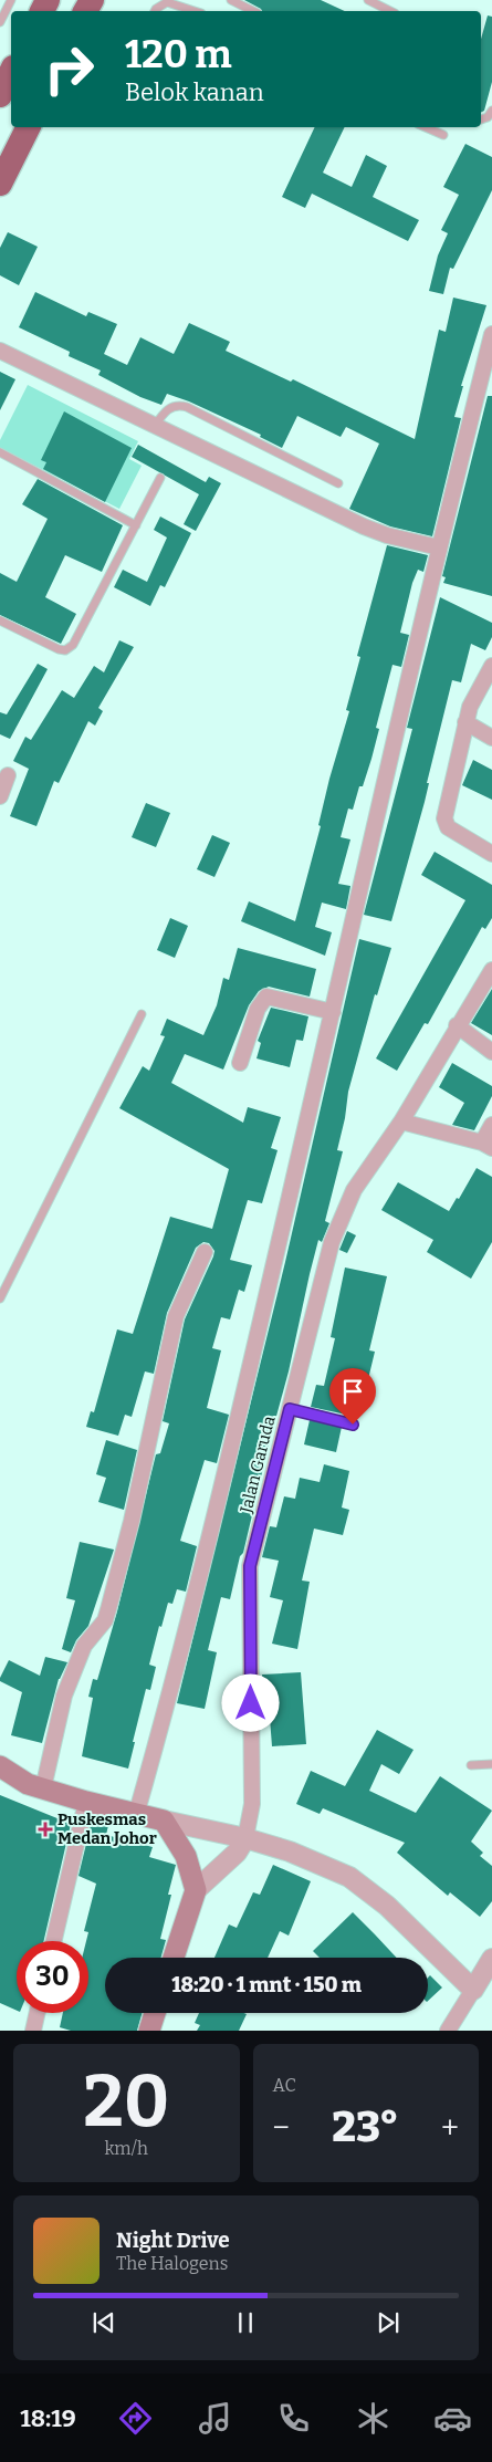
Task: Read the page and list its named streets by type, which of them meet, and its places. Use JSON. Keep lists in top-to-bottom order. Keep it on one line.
{"streets":{"street":["Jalan Garuda"]},"places":{"health":["Puskesmas Medan Johor"]},"page":{"turn":["120 m","Belok kanan"],"limit":"30","trip":"18:20 · 1 mnt · 150 m","tile":[["20","km/h"],"AC"],"heat":["−","23°","+"],"song":["Night Drive","The Halogens"],"tabs":"18:19"}}
